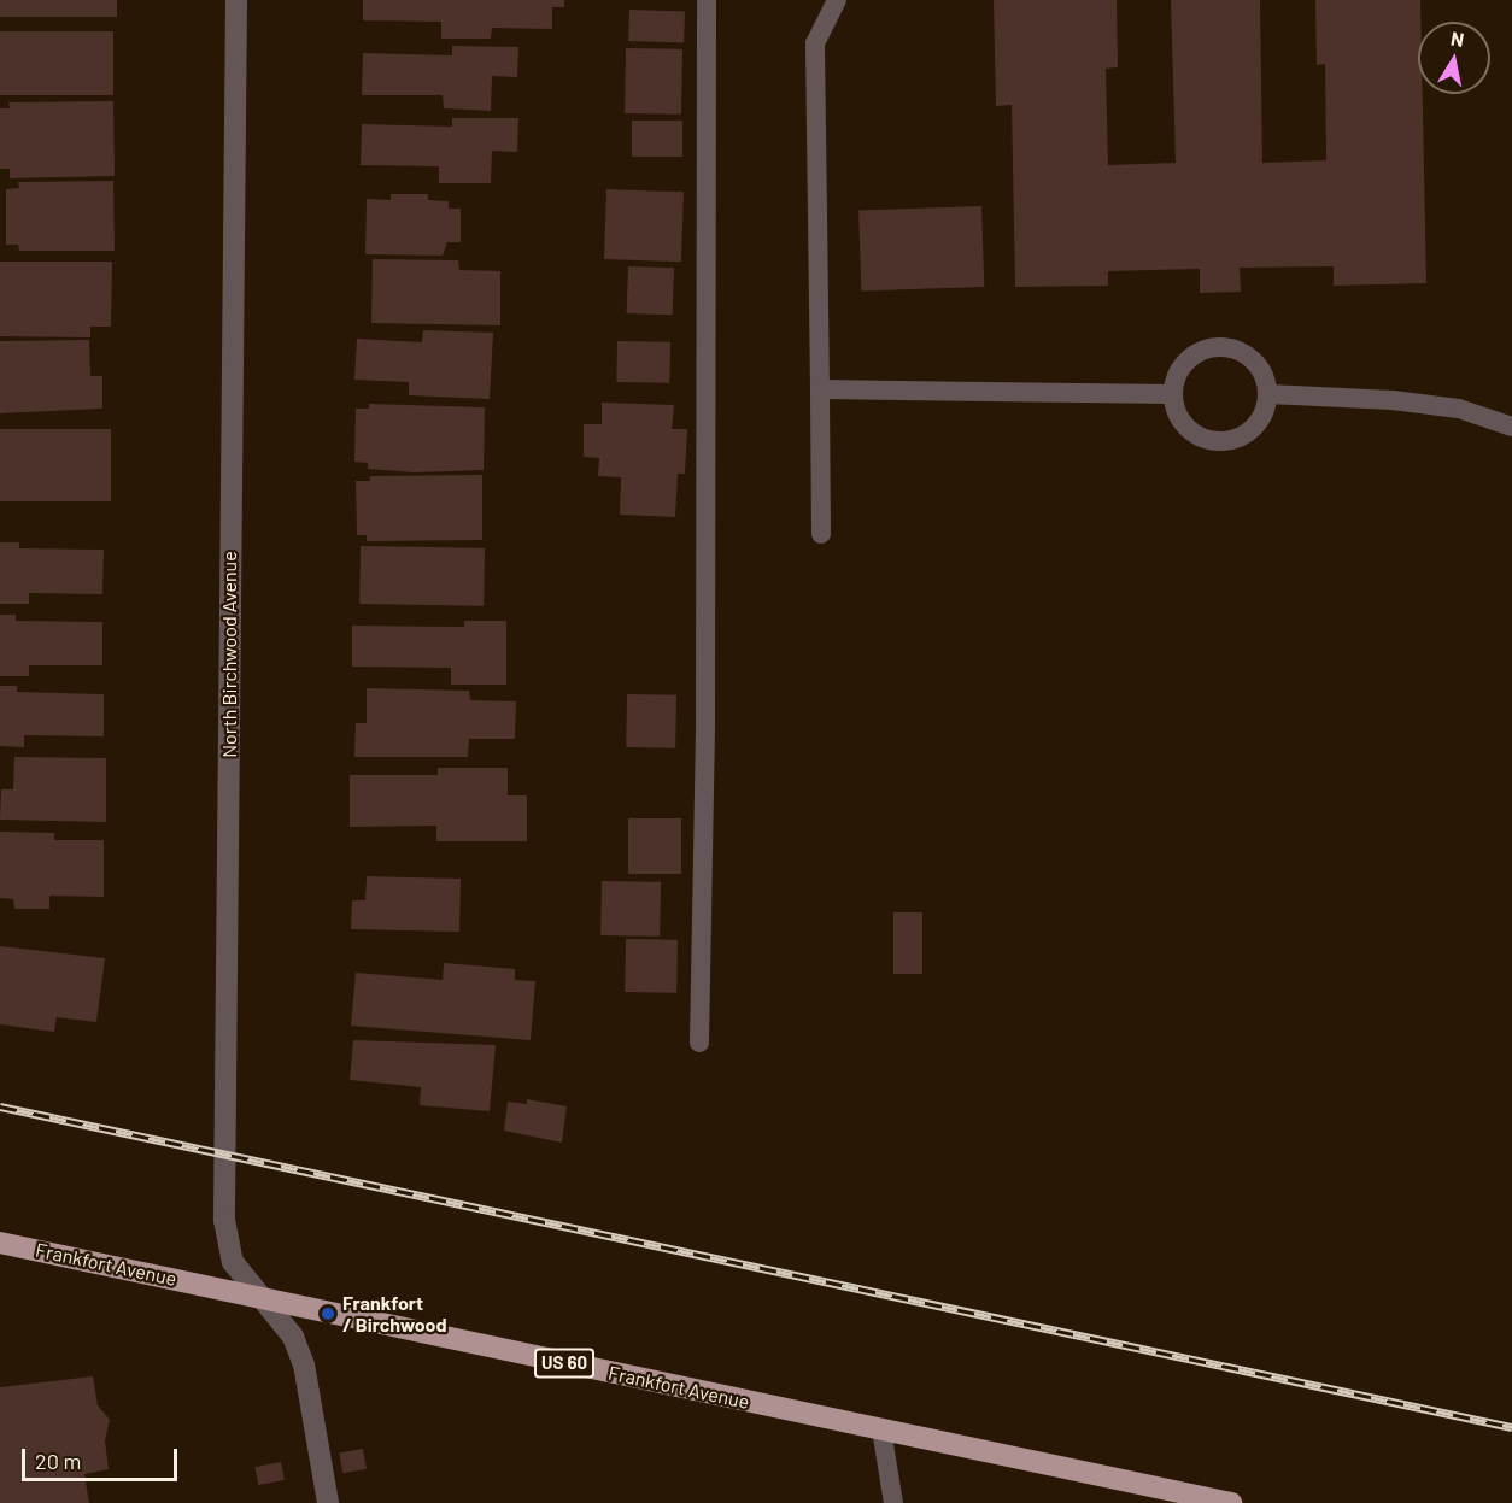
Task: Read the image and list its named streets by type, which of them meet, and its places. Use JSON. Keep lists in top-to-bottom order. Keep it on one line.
{"streets":{"main road":["Frankfort Avenue","US 60"],"street":["North Birchwood Avenue"]},"crossings":[["North Birchwood Avenue","Frankfort Avenue"]],"places":["Frankfort / Birchwood"],"scale_bar":"20 m","north":"top"}
